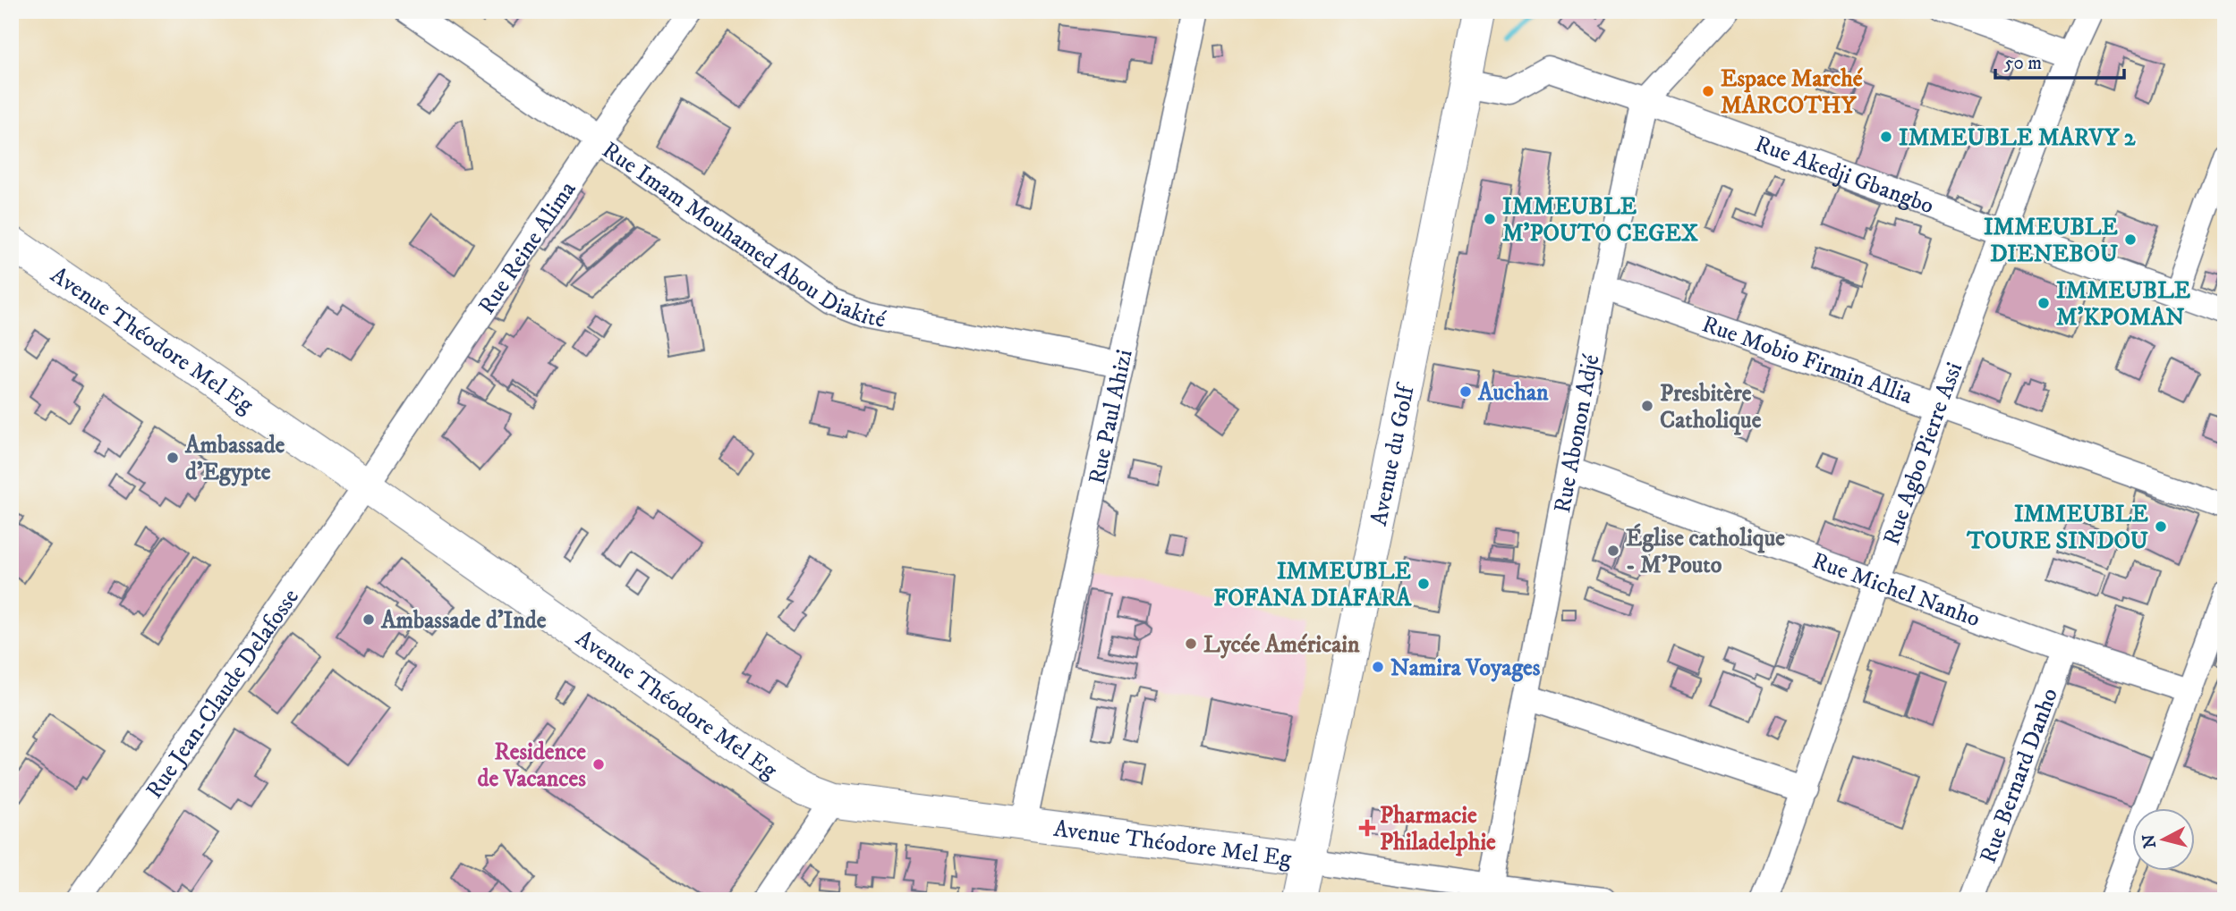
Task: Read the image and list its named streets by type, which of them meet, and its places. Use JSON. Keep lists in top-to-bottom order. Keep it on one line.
{"streets":{"main road":["Avenue Théodore Mel Eg","Avenue du Golf"],"street":["Rue Akedji Gbangbo","Rue Imam Mouhamed Abou Diakité","Rue Reine Alima","Rue Mobio Firmin Allia","Rue Paul Ahizi","Rue Abonon Adjé","Rue Agbo Pierre Assi","Rue Michel Nanho","Rue Jean-Claude Delafosse","Rue Bernard Danho"]},"crossings":[["Rue Akedji Gbangbo","Rue Abonon Adjé"],["Rue Akedji Gbangbo","Rue Agbo Pierre Assi"],["Rue Akedji Gbangbo","Avenue du Golf"],["Rue Imam Mouhamed Abou Diakité","Rue Reine Alima"],["Rue Imam Mouhamed Abou Diakité","Rue Paul Ahizi"],["Rue Reine Alima","Avenue Théodore Mel Eg"],["Rue Reine Alima","Rue Jean-Claude Delafosse"],["Avenue Théodore Mel Eg","Rue Paul Ahizi"],["Avenue Théodore Mel Eg","Avenue du Golf"],["Avenue Théodore Mel Eg","Rue Jean-Claude Delafosse"],["Rue Mobio Firmin Allia","Rue Abonon Adjé"],["Rue Mobio Firmin Allia","Rue Agbo Pierre Assi"],["Rue Abonon Adjé","Rue Michel Nanho"],["Rue Agbo Pierre Assi","Rue Michel Nanho"],["Rue Michel Nanho","Rue Bernard Danho"]],"places":{"other":["Espace Marché MARCOTHY","IMMEUBLE MARVY 2","IMMEUBLE M'POUTO CEGEX","IMMEUBLE DIENEBOU","IMMEUBLE M'KPOMAN","Auchan","Presbitère Catholique","Ambassade d'Egypte","IMMEUBLE TOURE SINDOU","Église catholique - M'Pouto","IMMEUBLE FOFANA DIAFARA","Ambassade d’Inde","Lycée Américain","Namira Voyages","Residence de Vacances"],"health":["Pharmacie Philadelphie"]},"scale_bar":"50 m","north":"left"}
